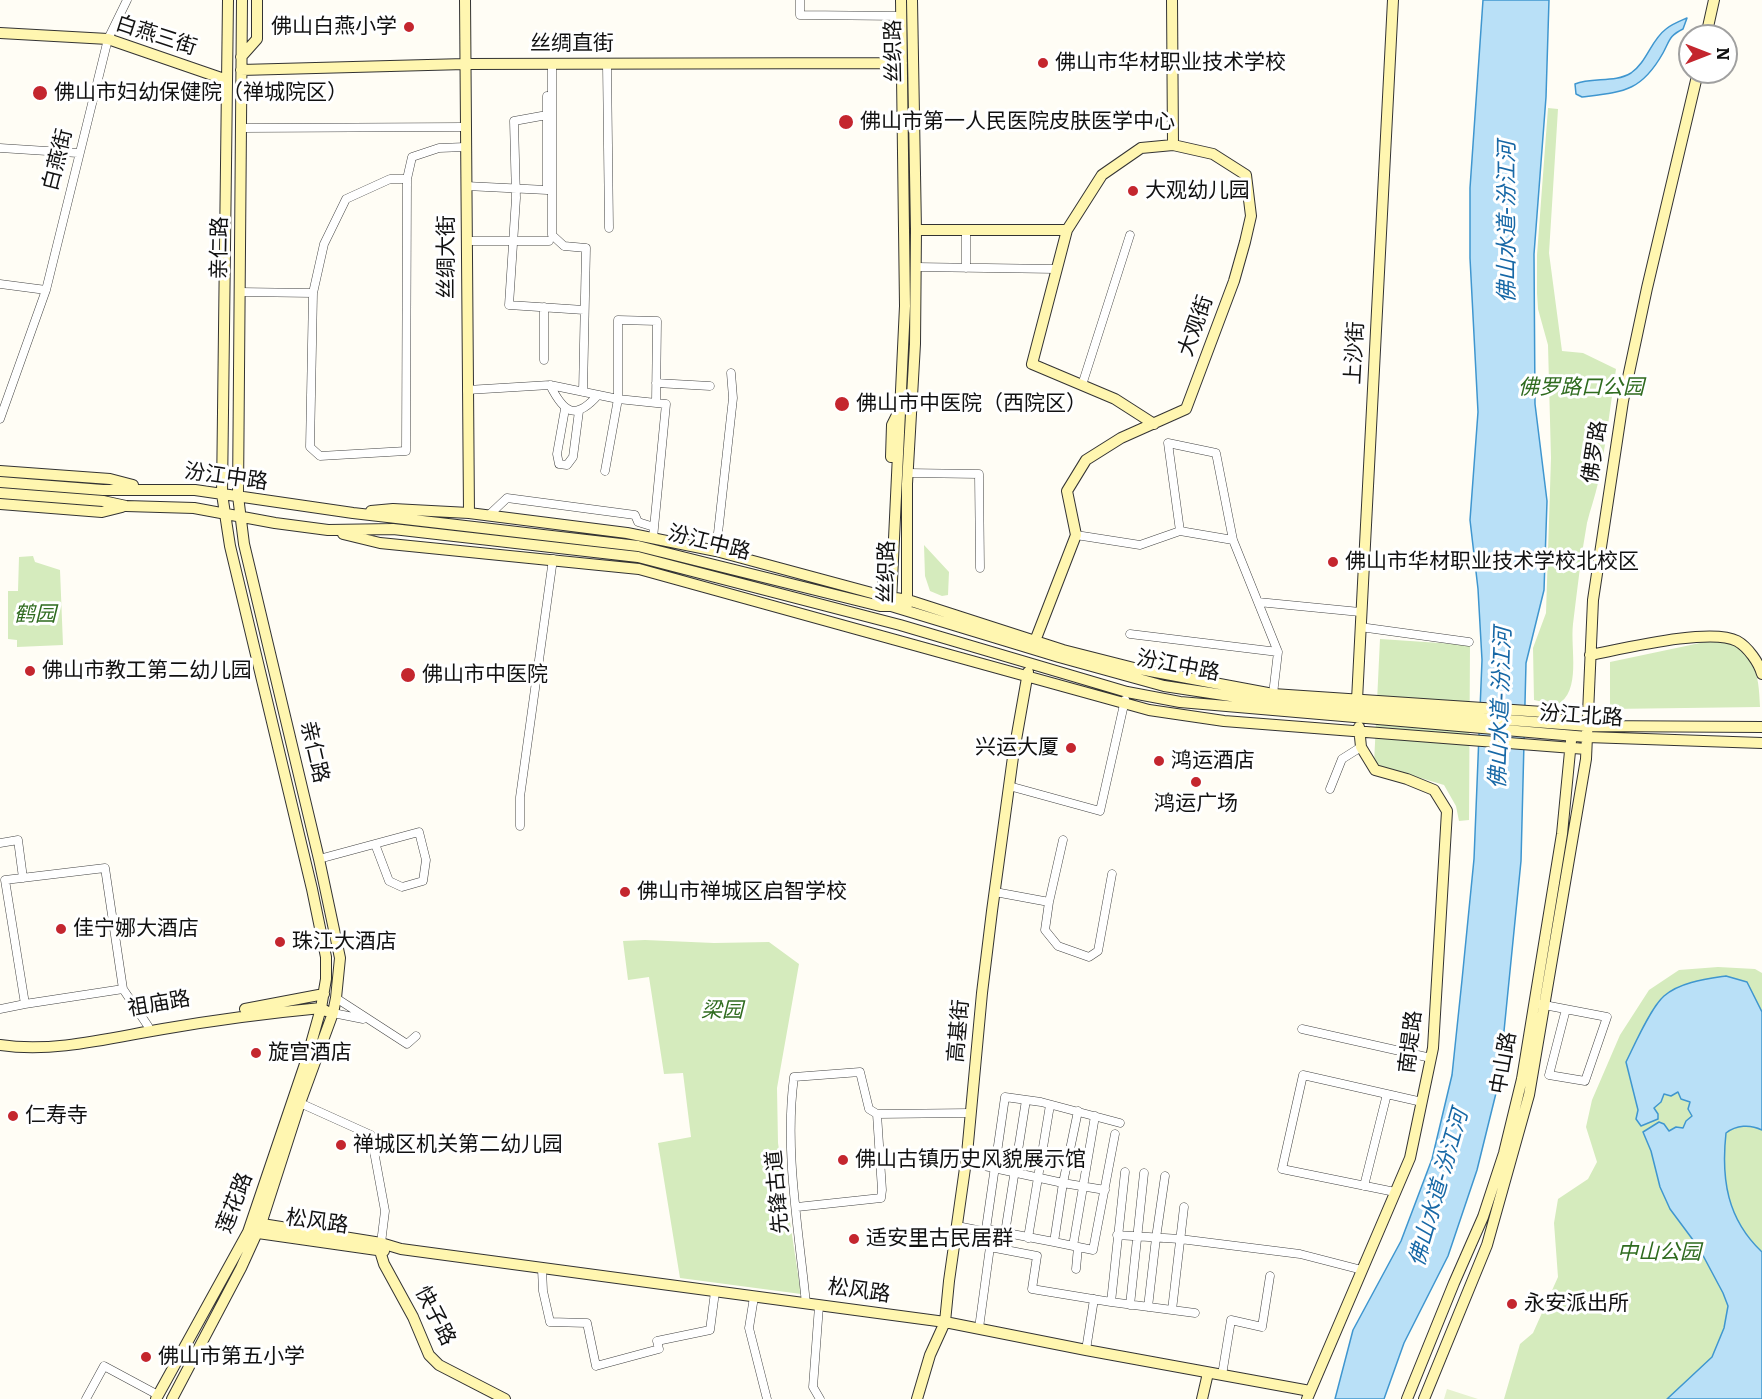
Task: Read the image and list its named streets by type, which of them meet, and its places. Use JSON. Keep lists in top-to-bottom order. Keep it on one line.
{"streets":{"main road":["白燕三街","丝绸直街","丝织路","亲仁路","丝绸大街","大观街","上沙街","佛罗路","汾江中路","汾江北路","祖庙路","高基街","南堤路","中山路","莲花路","松风路","快子路"],"street":["白燕街","先锋古道"]},"crossings":[["白燕三街","白燕街"],["白燕三街","亲仁路"],["丝绸直街","丝织路"],["丝绸直街","亲仁路"],["丝绸直街","丝绸大街"],["丝织路","汾江中路"],["亲仁路","汾江中路"],["亲仁路","祖庙路"],["亲仁路","莲花路"],["上沙街","汾江中路"],["上沙街","南堤路"],["佛罗路","汾江北路"],["佛罗路","中山路"],["汾江中路","汾江北路"],["汾江中路","高基街"],["汾江中路","南堤路"],["汾江北路","中山路"],["祖庙路","莲花路"],["高基街","松风路"],["南堤路","松风路"],["先锋古道","松风路"],["莲花路","松风路"],["松风路","快子路"]],"water":["佛山水道-汾江河"],"parks":["佛罗路口公园","鹤园","梁园","中山公园"],"places":["佛山白燕小学","佛山市华材职业技术学校","佛山市妇幼保健院（禅城院区）","佛山市第一人民医院皮肤医学中心","大观幼儿园","佛山市中医院（西院区）","佛山市华材职业技术学校北校区","佛山市教工第二幼儿园","佛山市中医院","兴运大厦","鸿运酒店","鸿运广场","佛山市禅城区启智学校","佳宁娜大酒店","珠江大酒店","旋宫酒店","仁寿寺","禅城区机关第二幼儿园","佛山古镇历史风貌展示馆","适安里古民居群","永安派出所","佛山市第五小学"],"north":"right"}
